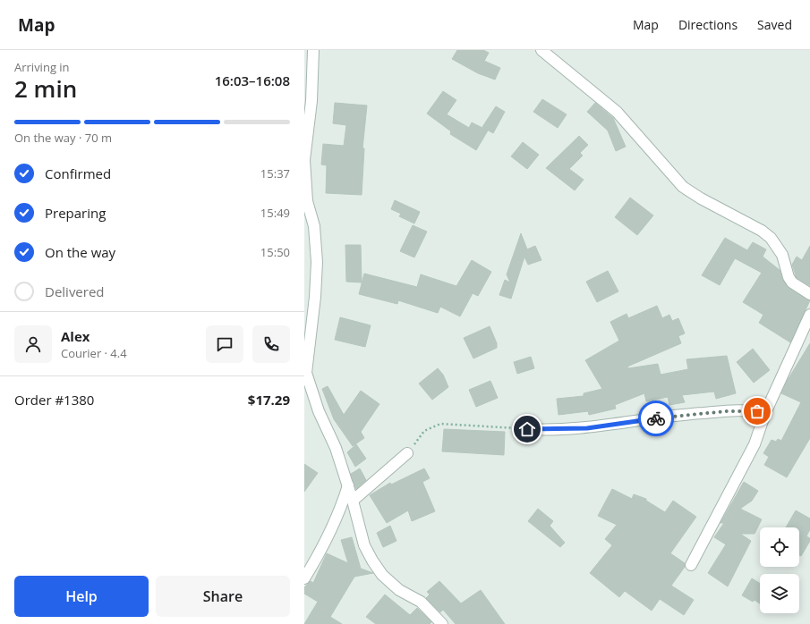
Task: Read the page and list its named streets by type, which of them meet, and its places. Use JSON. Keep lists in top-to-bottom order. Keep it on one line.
{"page":{"header":"Map","nav":["Map","Directions","Saved"],"heading":["2 min","Arriving in","16:03–16:08"],"panel":["Alex","Courier · 4.4","Order #1380","$17.29"],"bar":"On the way · 70 m","list":[["Confirmed","15:37"],["Preparing","15:49"],["On the way","15:50"],"Delivered"],"buttons":["Help","Share"]}}
